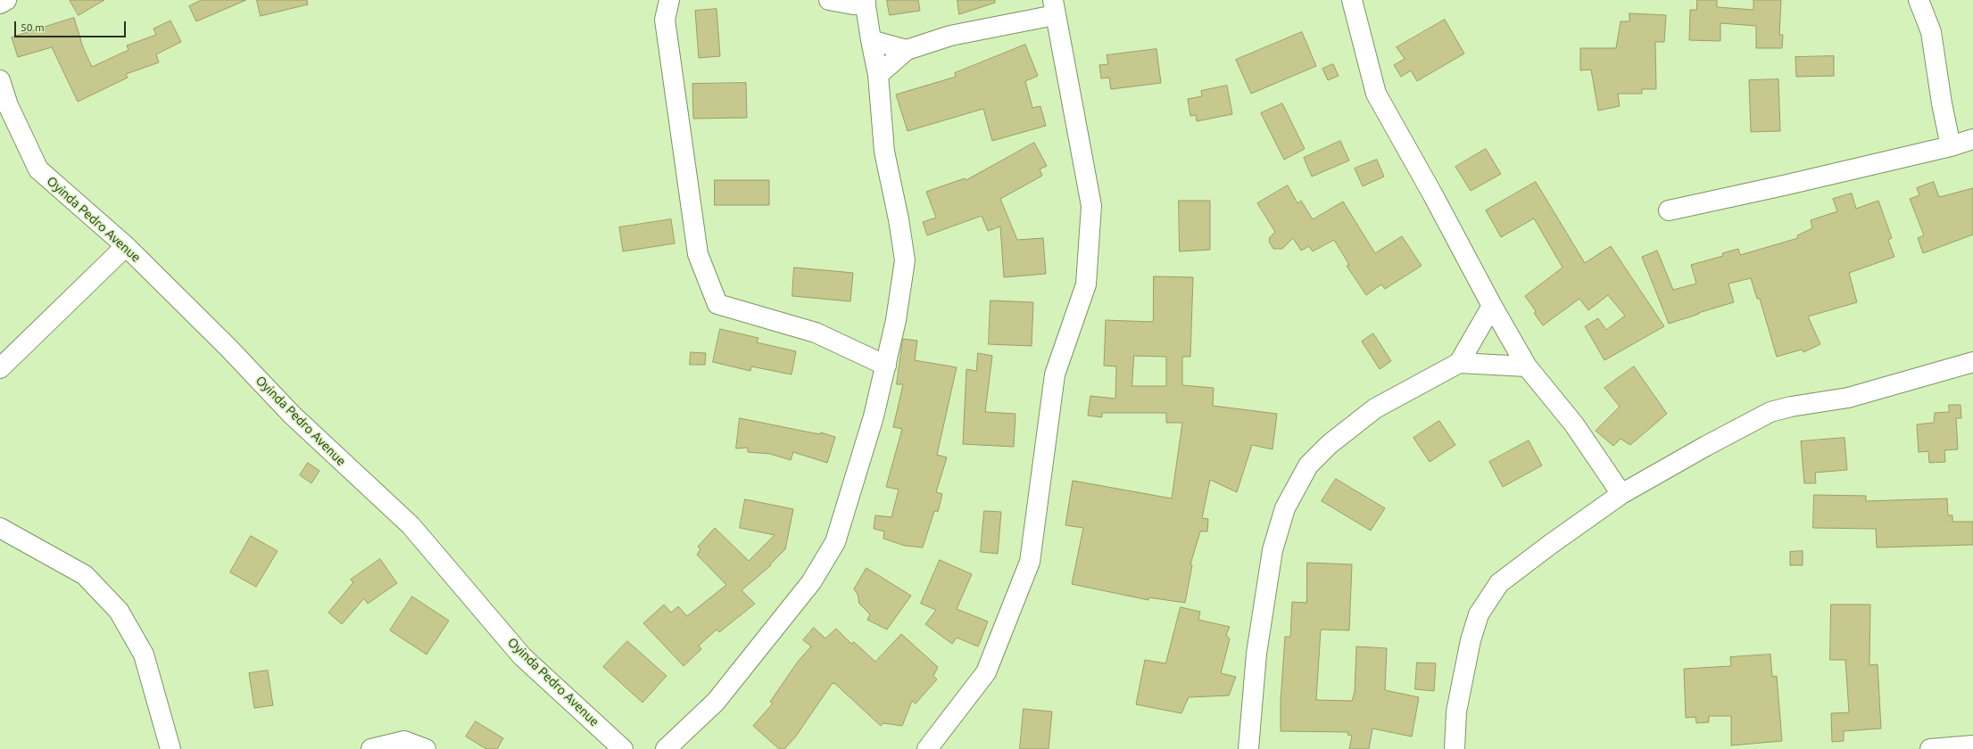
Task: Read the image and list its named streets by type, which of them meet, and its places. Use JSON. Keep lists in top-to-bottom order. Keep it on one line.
{"streets":{"street":["Oyinda Pedro Avenue"]},"scale_bar":"50 m"}
